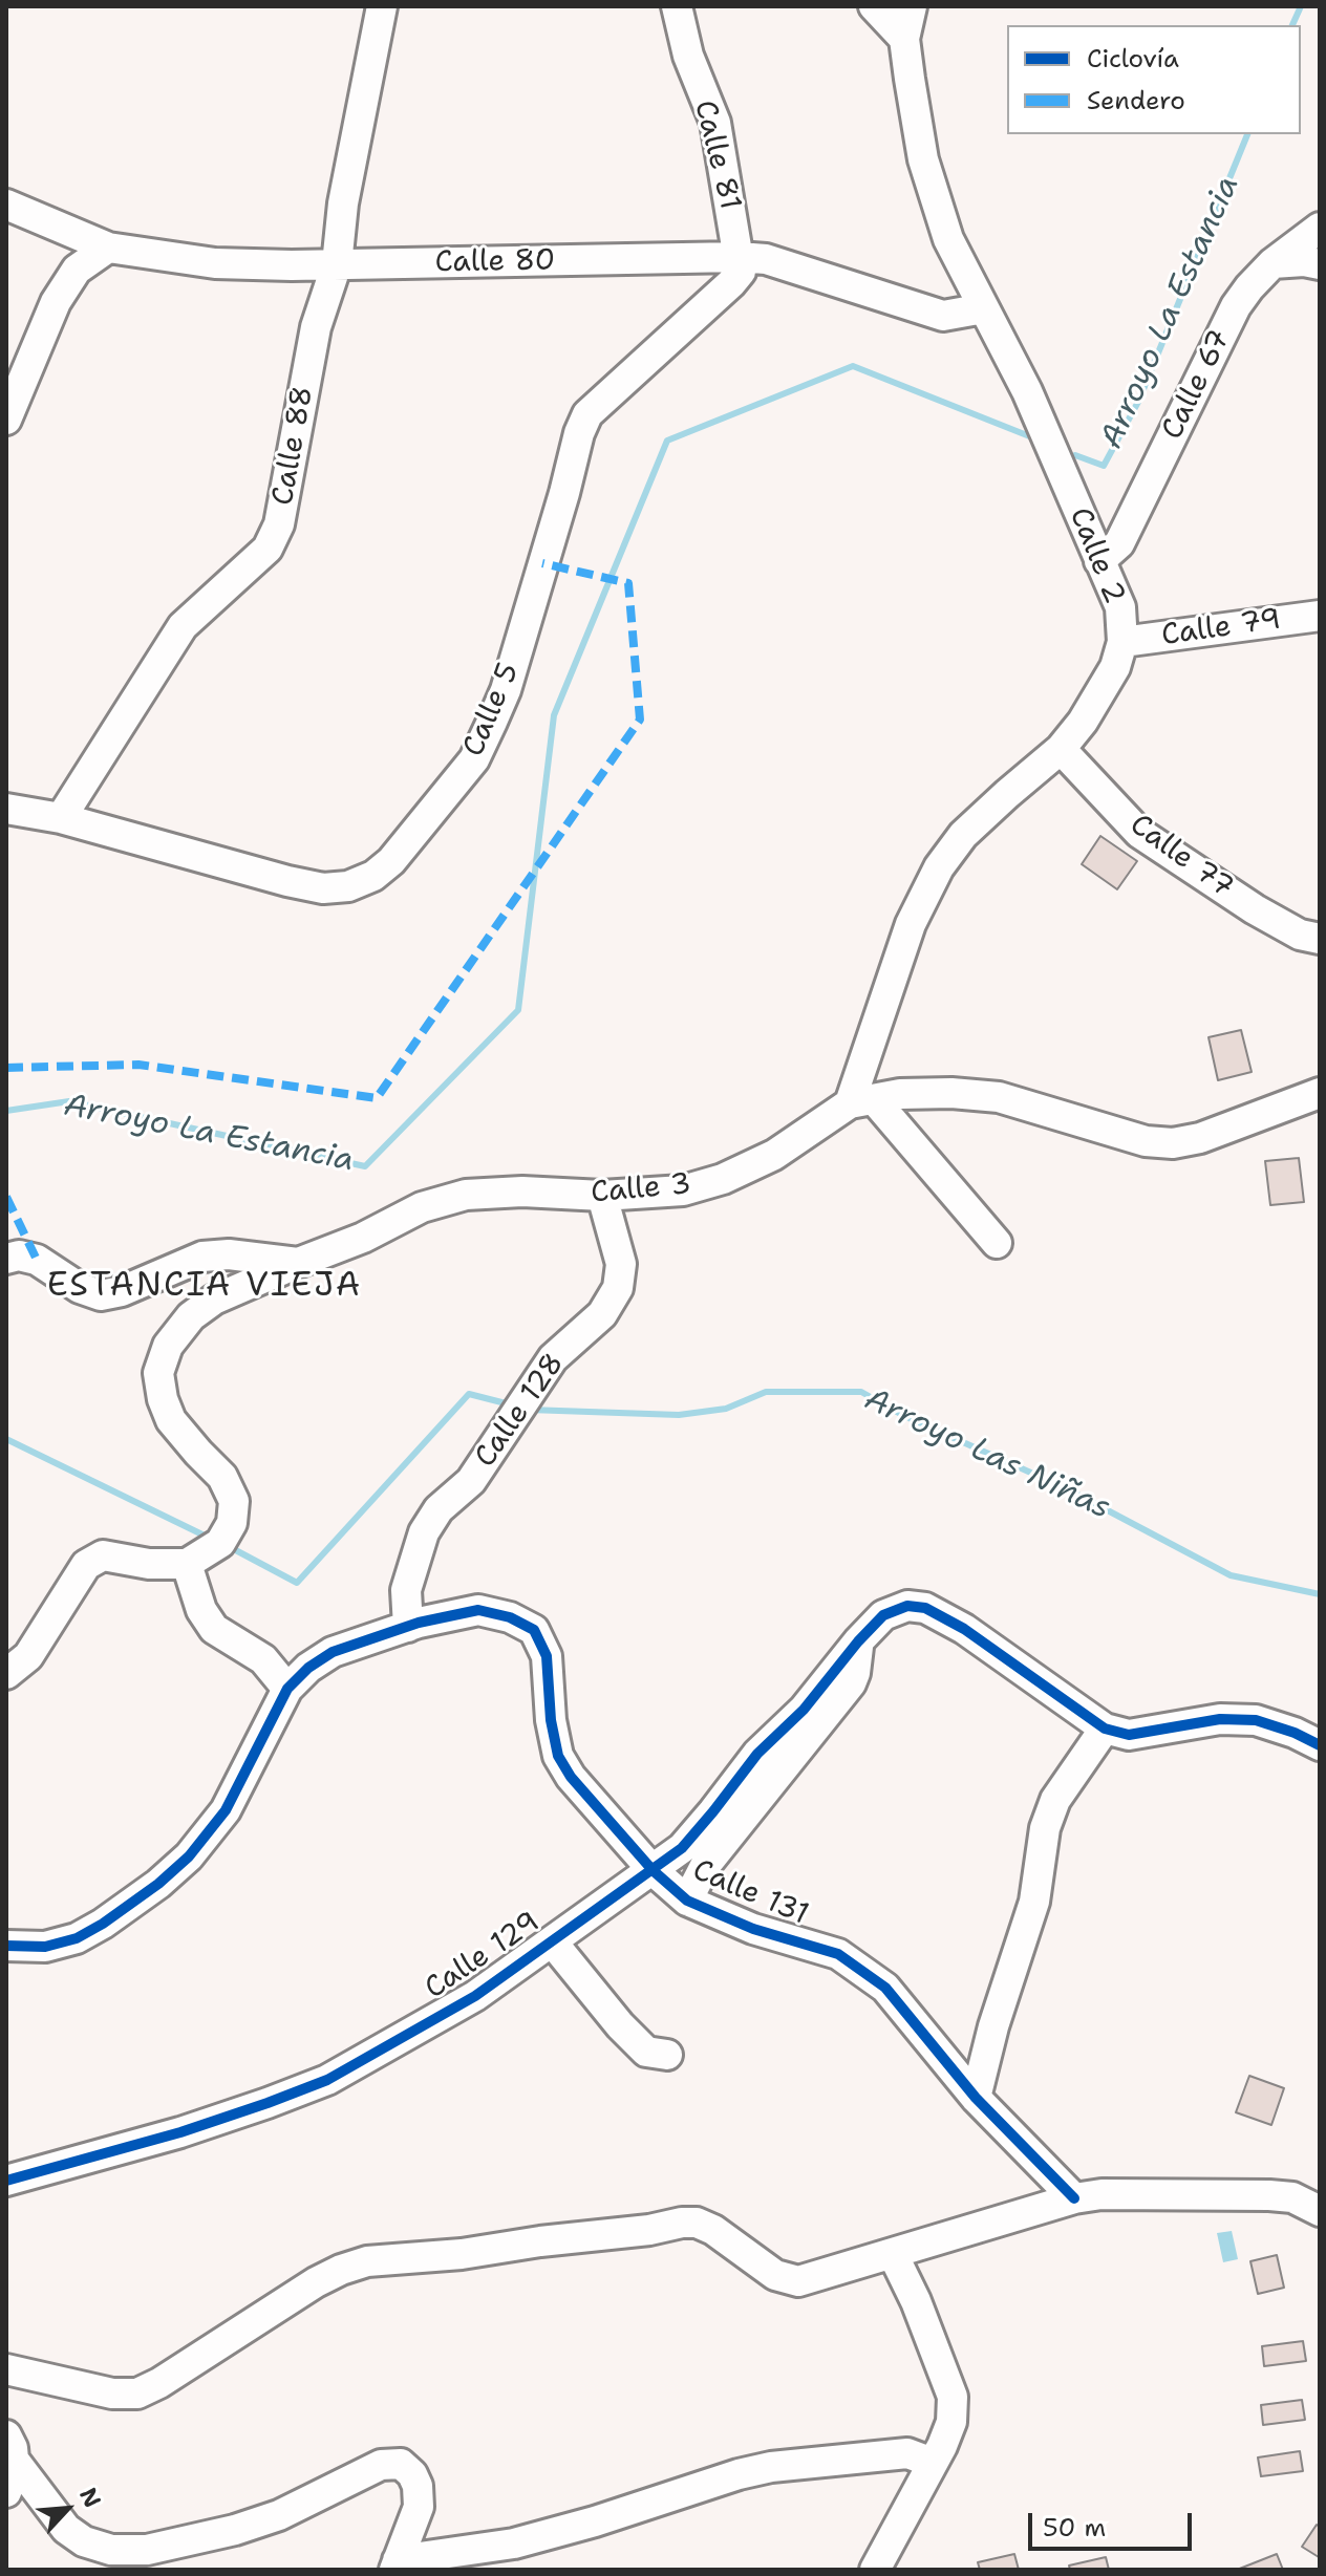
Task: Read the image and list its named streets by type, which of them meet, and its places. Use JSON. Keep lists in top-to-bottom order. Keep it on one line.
{"streets":{"street":["Calle 81","Calle 80","Calle 67","Calle 88","Calle 2","Calle 79","Calle 5","Calle 77","Calle 3","Calle 128","Calle 131","Calle 129"]},"crossings":[["Calle 81","Calle 80"],["Calle 81","Calle 5"],["Calle 80","Calle 88"],["Calle 80","Calle 2"],["Calle 80","Calle 5"],["Calle 67","Calle 2"],["Calle 88","Calle 5"],["Calle 2","Calle 79"],["Calle 2","Calle 77"],["Calle 2","Calle 3"],["Calle 3","Calle 128"],["Calle 128","Calle 131"],["Calle 131","Calle 129"]],"districts":["ESTANCIA VIEJA"],"water":["Arroyo La Estancia","Arroyo Las Niñas"],"legend":["Ciclovía","Sendero"],"scale_bar":"50 m","north":"top right"}
